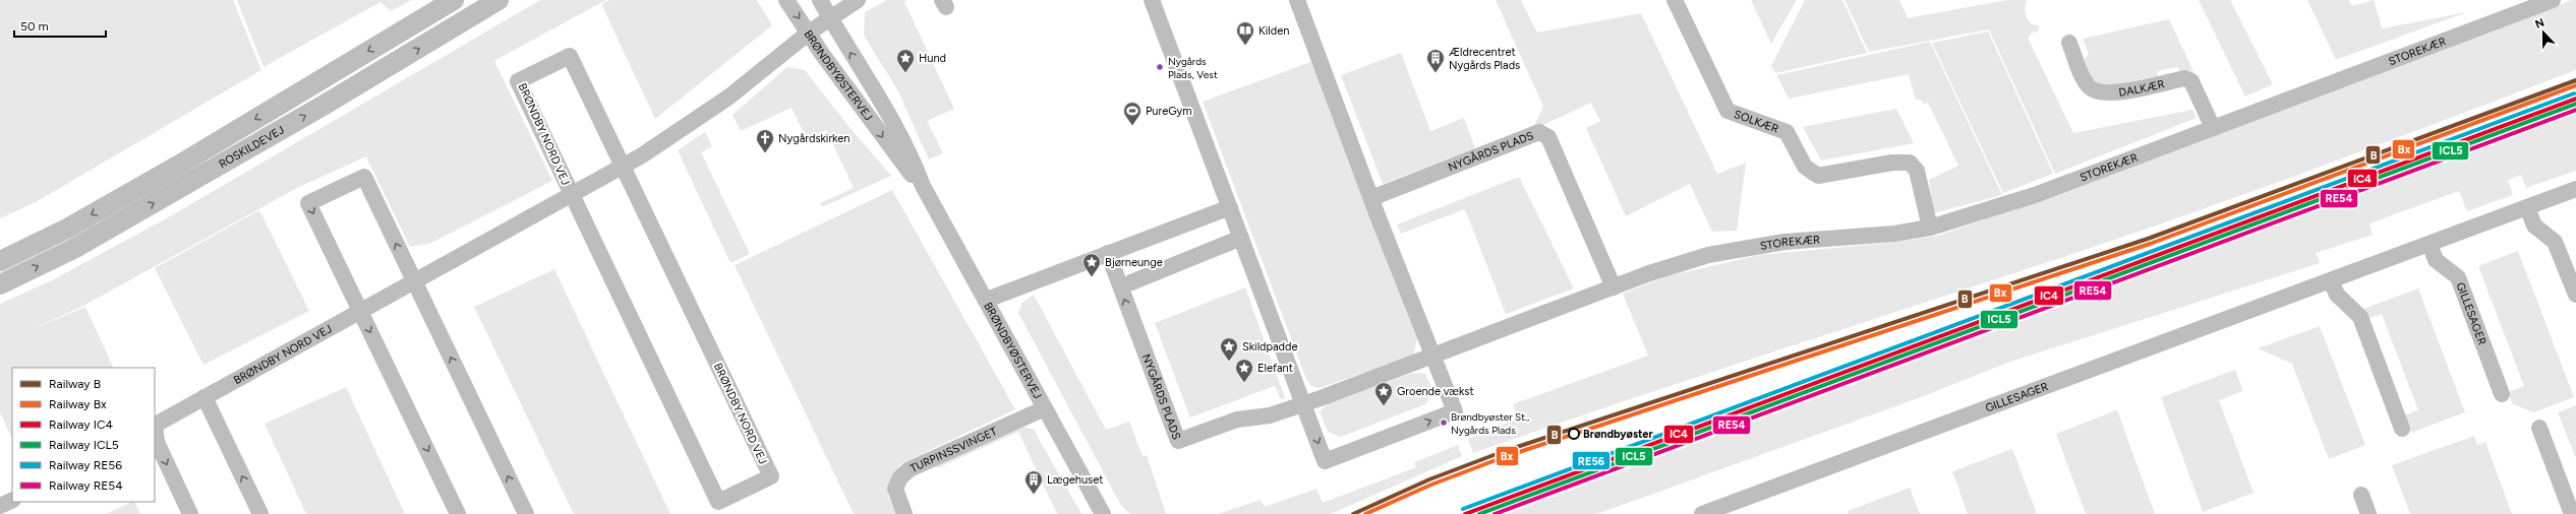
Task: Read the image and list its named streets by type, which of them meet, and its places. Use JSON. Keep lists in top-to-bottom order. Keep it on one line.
{"streets":{"main road":["ROSKILDEVEJ"],"street":["STOREKÆR","BRØNDBYØSTERVEJ","DALKÆR","SOLKÆR","BRØNDBY NORD VEJ","NYGÅRDS PLADS","GILLESAGER","TURPINSSVINGET"]},"crossings":[["STOREKÆR","DALKÆR"],["STOREKÆR","SOLKÆR"],["STOREKÆR","NYGÅRDS PLADS"],["BRØNDBYØSTERVEJ","BRØNDBY NORD VEJ"],["BRØNDBYØSTERVEJ","TURPINSSVINGET"]],"places":{"library":["Kilden"],"other":["Nygårds Plads, Vest","Brøndbyøster St., Nygårds Plads","Brøndbyøster"],"place":["Hund","Bjørneunge","Skildpadde","Elefant","Groende vækst"],"building":["Ældrecentret Nygårds Plads","Lægehuset"],"sports":["PureGym"],"church":["Nygårdskirken"]},"lines":["rail line B","rail line Bx","rail line RE56","rail line IC4","rail line ICL5","rail line RE54"],"legend":["Railway B","Railway Bx","Railway IC4","Railway ICL5","Railway RE56","Railway RE54"],"scale_bar":"50 m","north":"top"}
